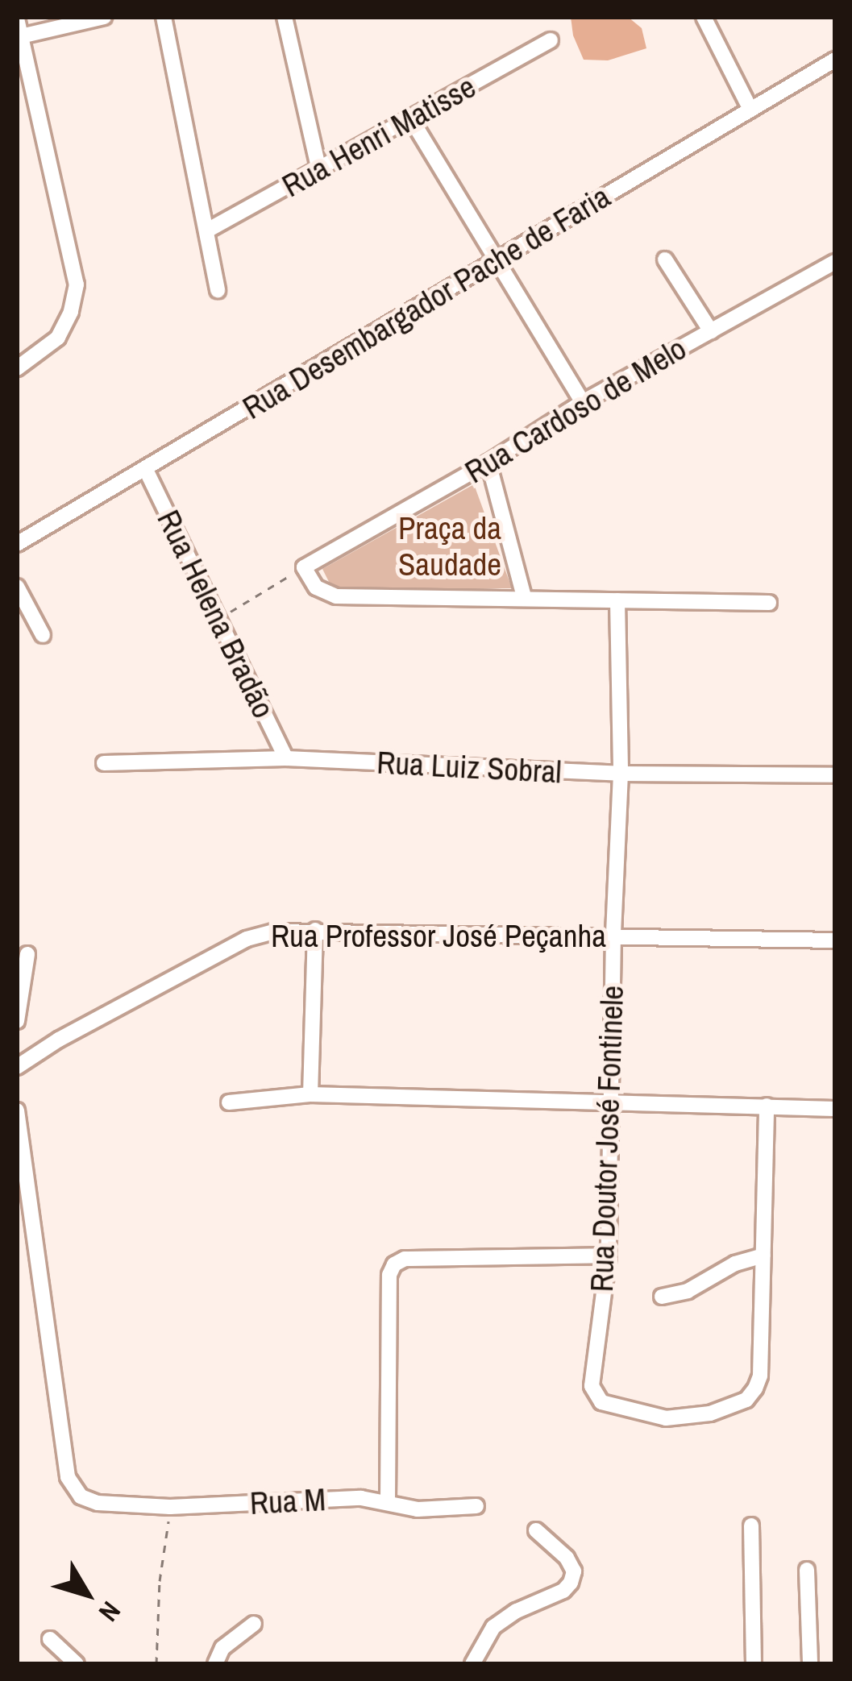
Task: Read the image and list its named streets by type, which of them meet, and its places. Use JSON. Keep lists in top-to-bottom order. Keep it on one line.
{"streets":{"street":["Rua Henri Matisse","Rua Desembargador Pache de Faria","Rua Cardoso de Melo","Rua Helena Bradão","Rua Luiz Sobral","Rua Professor José Peçanha","Rua Doutor José Fontinele","Rua M"]},"crossings":[["Rua Desembargador Pache de Faria","Rua Helena Bradão"],["Rua Helena Bradão","Rua Luiz Sobral"],["Rua Luiz Sobral","Rua Doutor José Fontinele"],["Rua Professor José Peçanha","Rua Doutor José Fontinele"]],"parks":["Praça da Saudade"],"north":"bottom right"}
